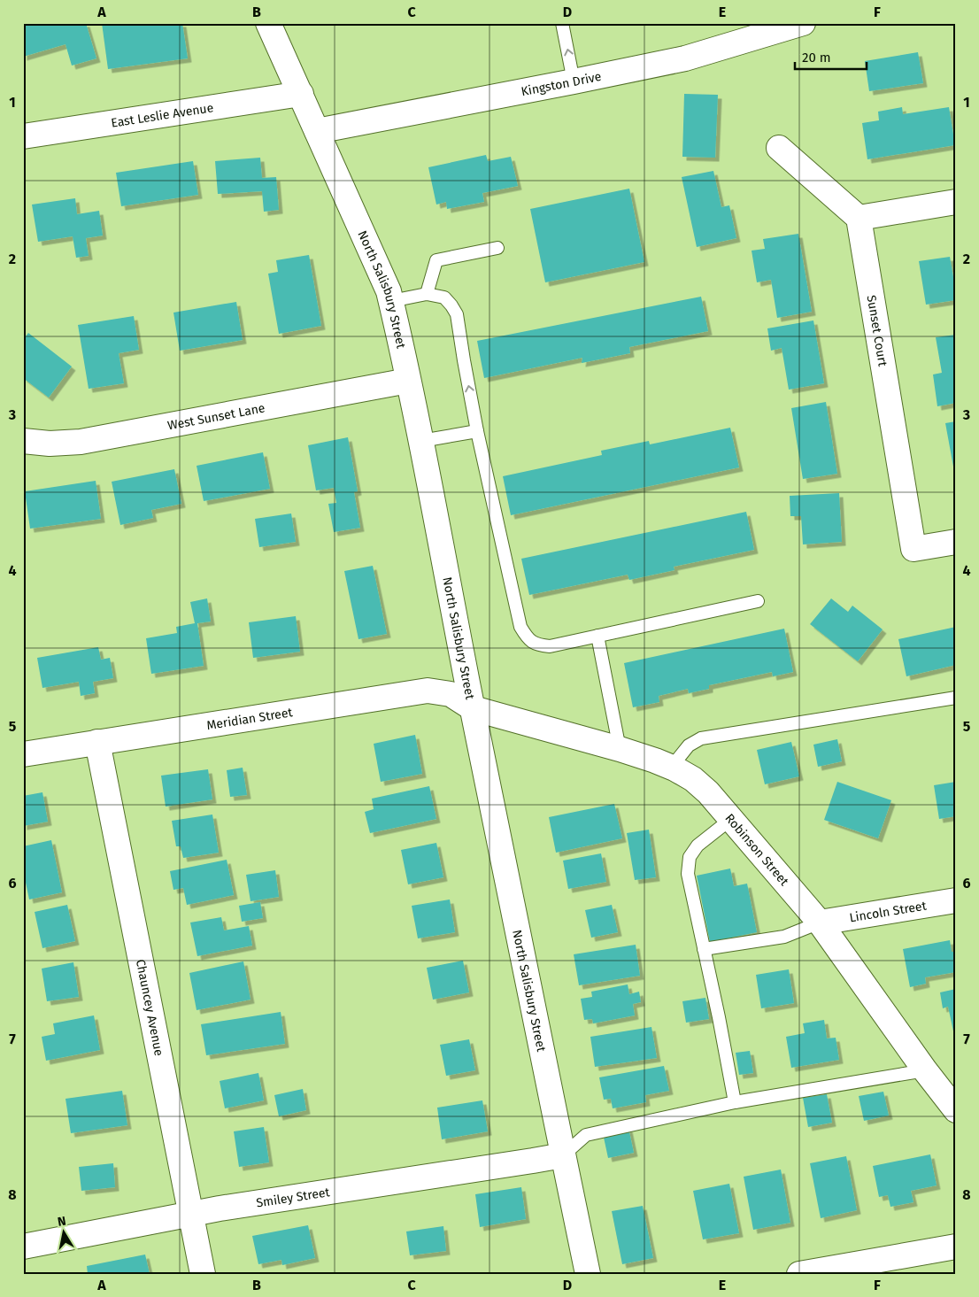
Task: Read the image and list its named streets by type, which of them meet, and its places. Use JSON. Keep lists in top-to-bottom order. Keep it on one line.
{"streets":{"street":["Kingston Drive","East Leslie Avenue","North Salisbury Street","Sunset Court","West Sunset Lane","Meridian Street","Robinson Street","Lincoln Street","Chauncey Avenue","Smiley Street"]},"crossings":[["Kingston Drive","North Salisbury Street"],["East Leslie Avenue","North Salisbury Street"],["North Salisbury Street","West Sunset Lane"],["North Salisbury Street","Meridian Street"],["North Salisbury Street","Robinson Street"],["North Salisbury Street","Smiley Street"],["Meridian Street","Robinson Street"],["Meridian Street","Chauncey Avenue"],["Robinson Street","Lincoln Street"],["Chauncey Avenue","Smiley Street"]],"scale_bar":"20 m","north":"top","grid":{"columns":["A","B","C","D","E","F"],"rows":["1","2","3","4","5","6","7","8"]}}
